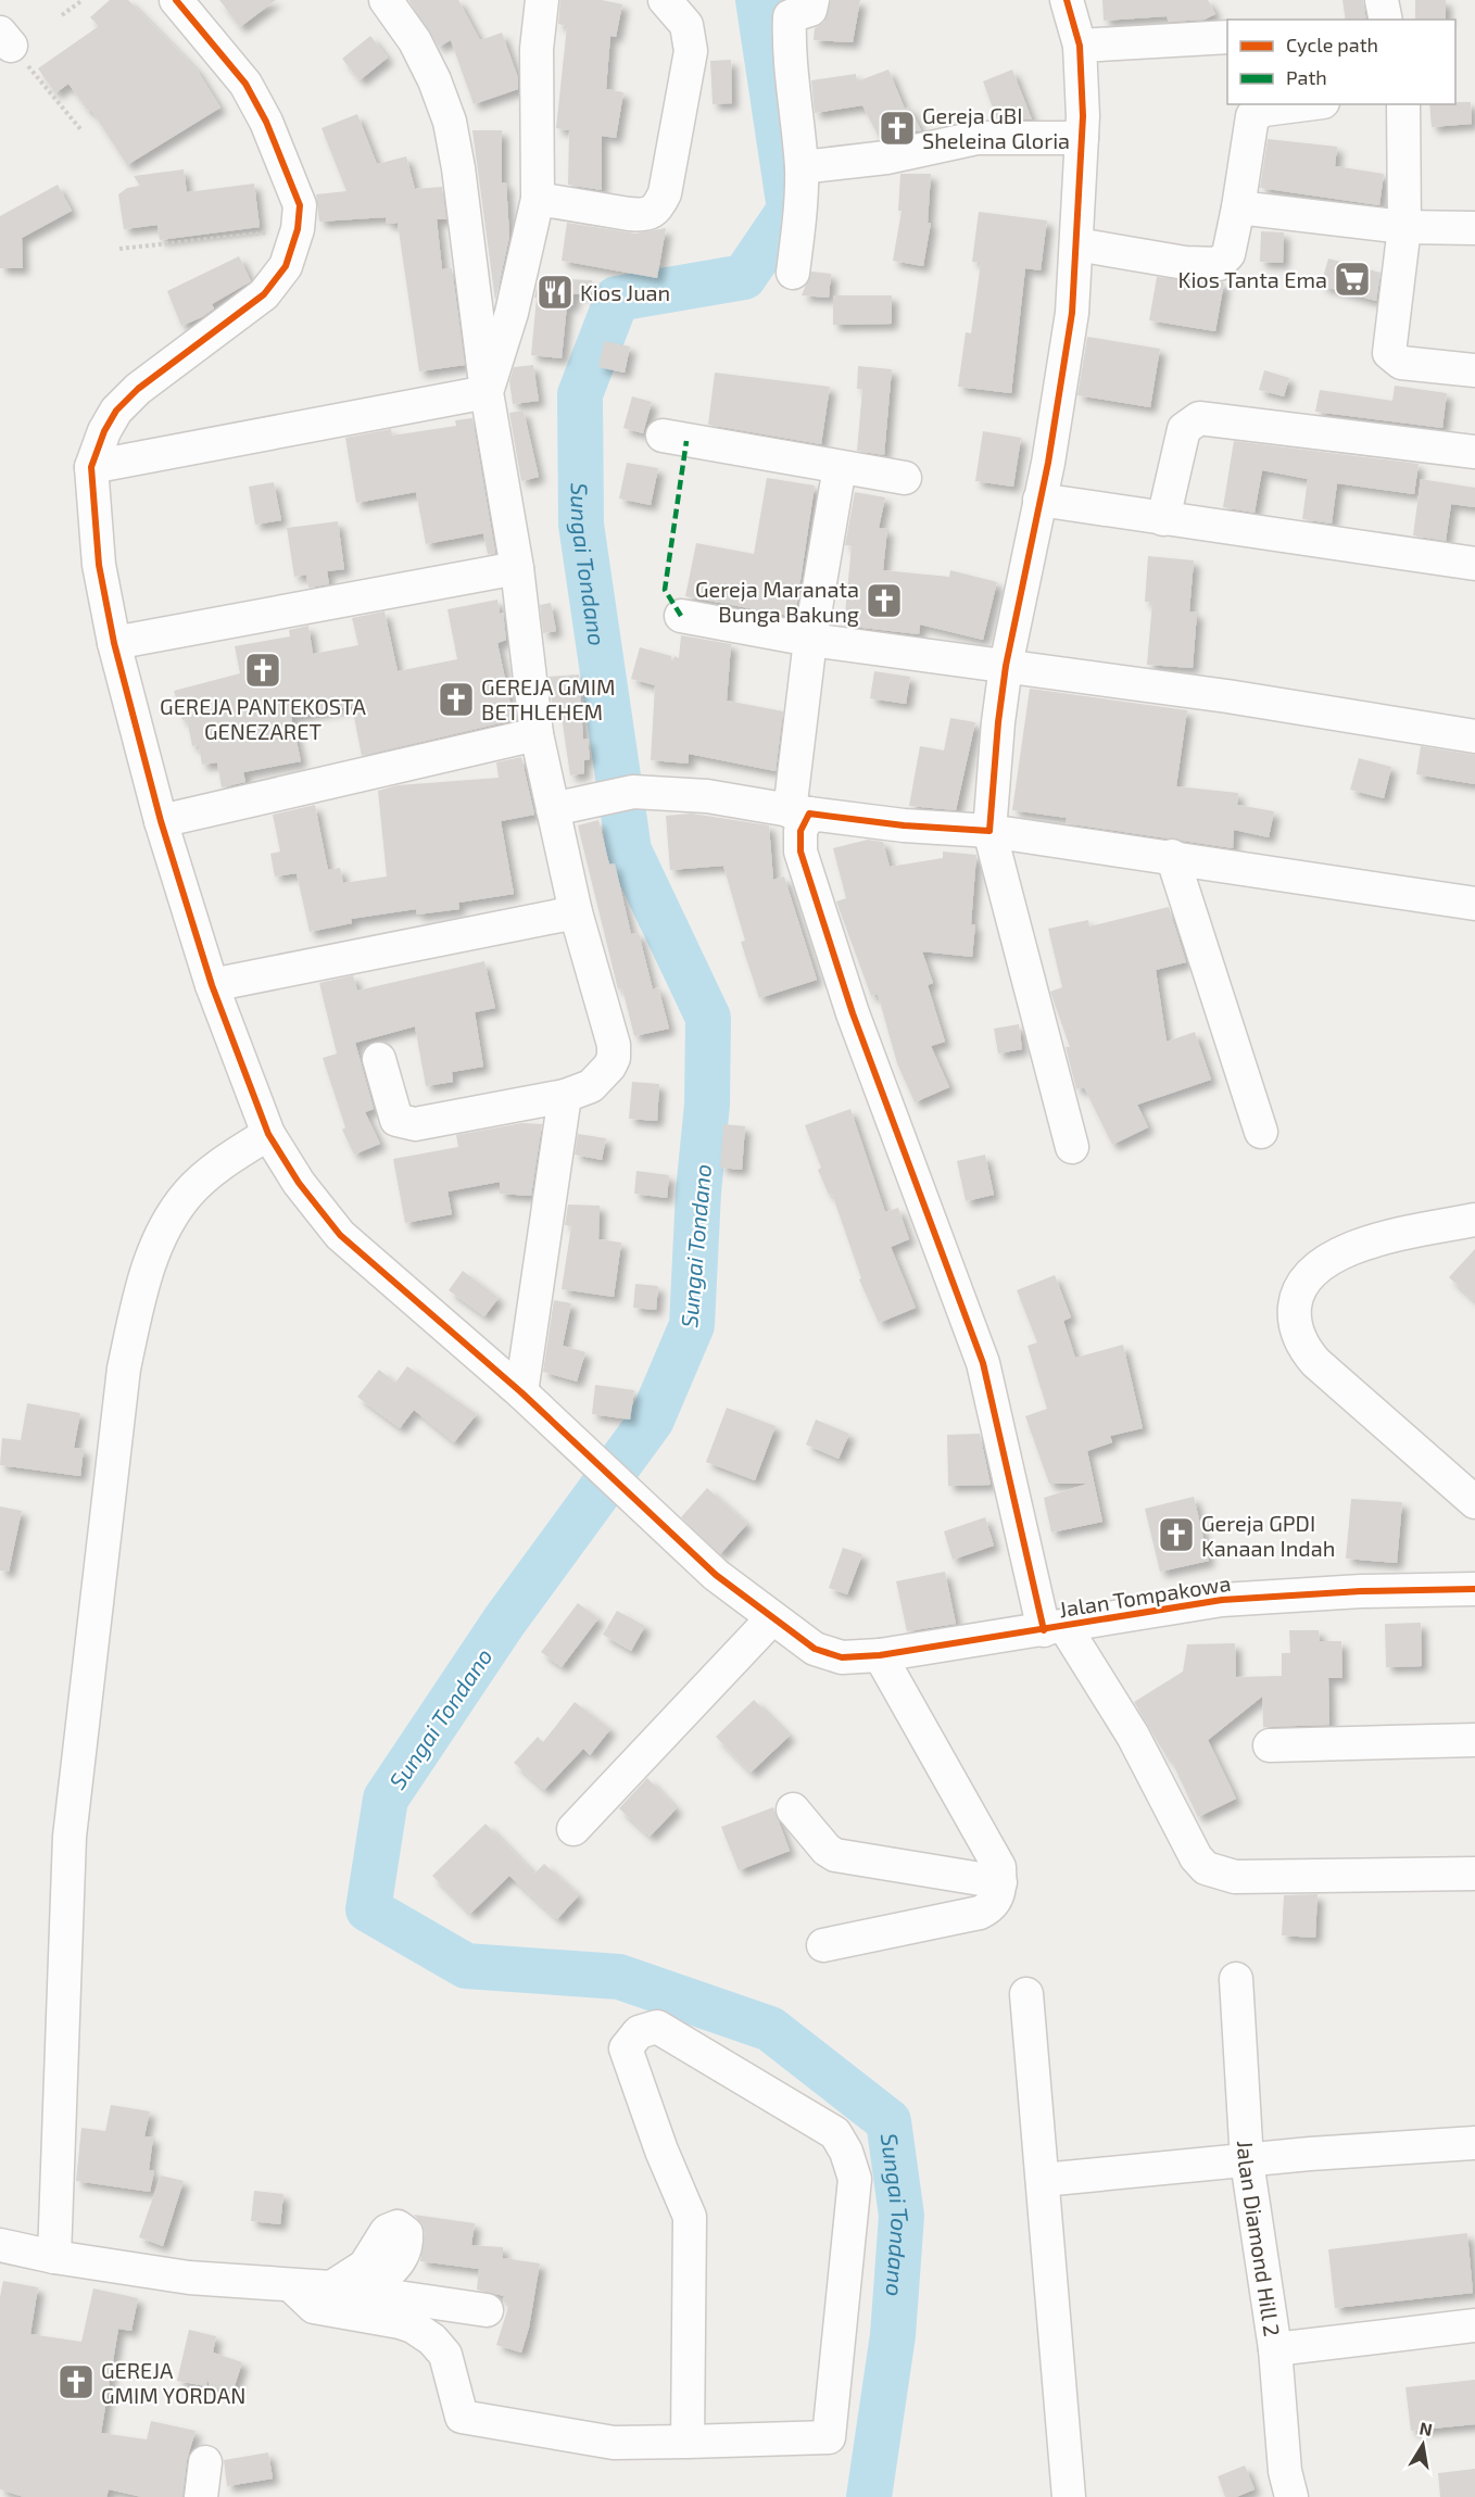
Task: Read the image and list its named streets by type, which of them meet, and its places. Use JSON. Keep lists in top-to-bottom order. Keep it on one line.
{"streets":{"street":["Jalan Tompakowa","Jalan Diamond Hill 2"]},"water":["Sungai Tondano"],"places":{"church":["Gereja GBI Sheleina Gloria","Gereja Maranata Bunga Bakung","GEREJA PANTEKOSTA GENEZARET","GEREJA GMIM BETHLEHEM","Gereja GPDI Kanaan Indah","GEREJA GMIM YORDAN"],"supermarket":["Kios Tanta Ema"],"restaurant":["Kios Juan"]},"legend":["Cycle path","Path"],"north":"top"}
